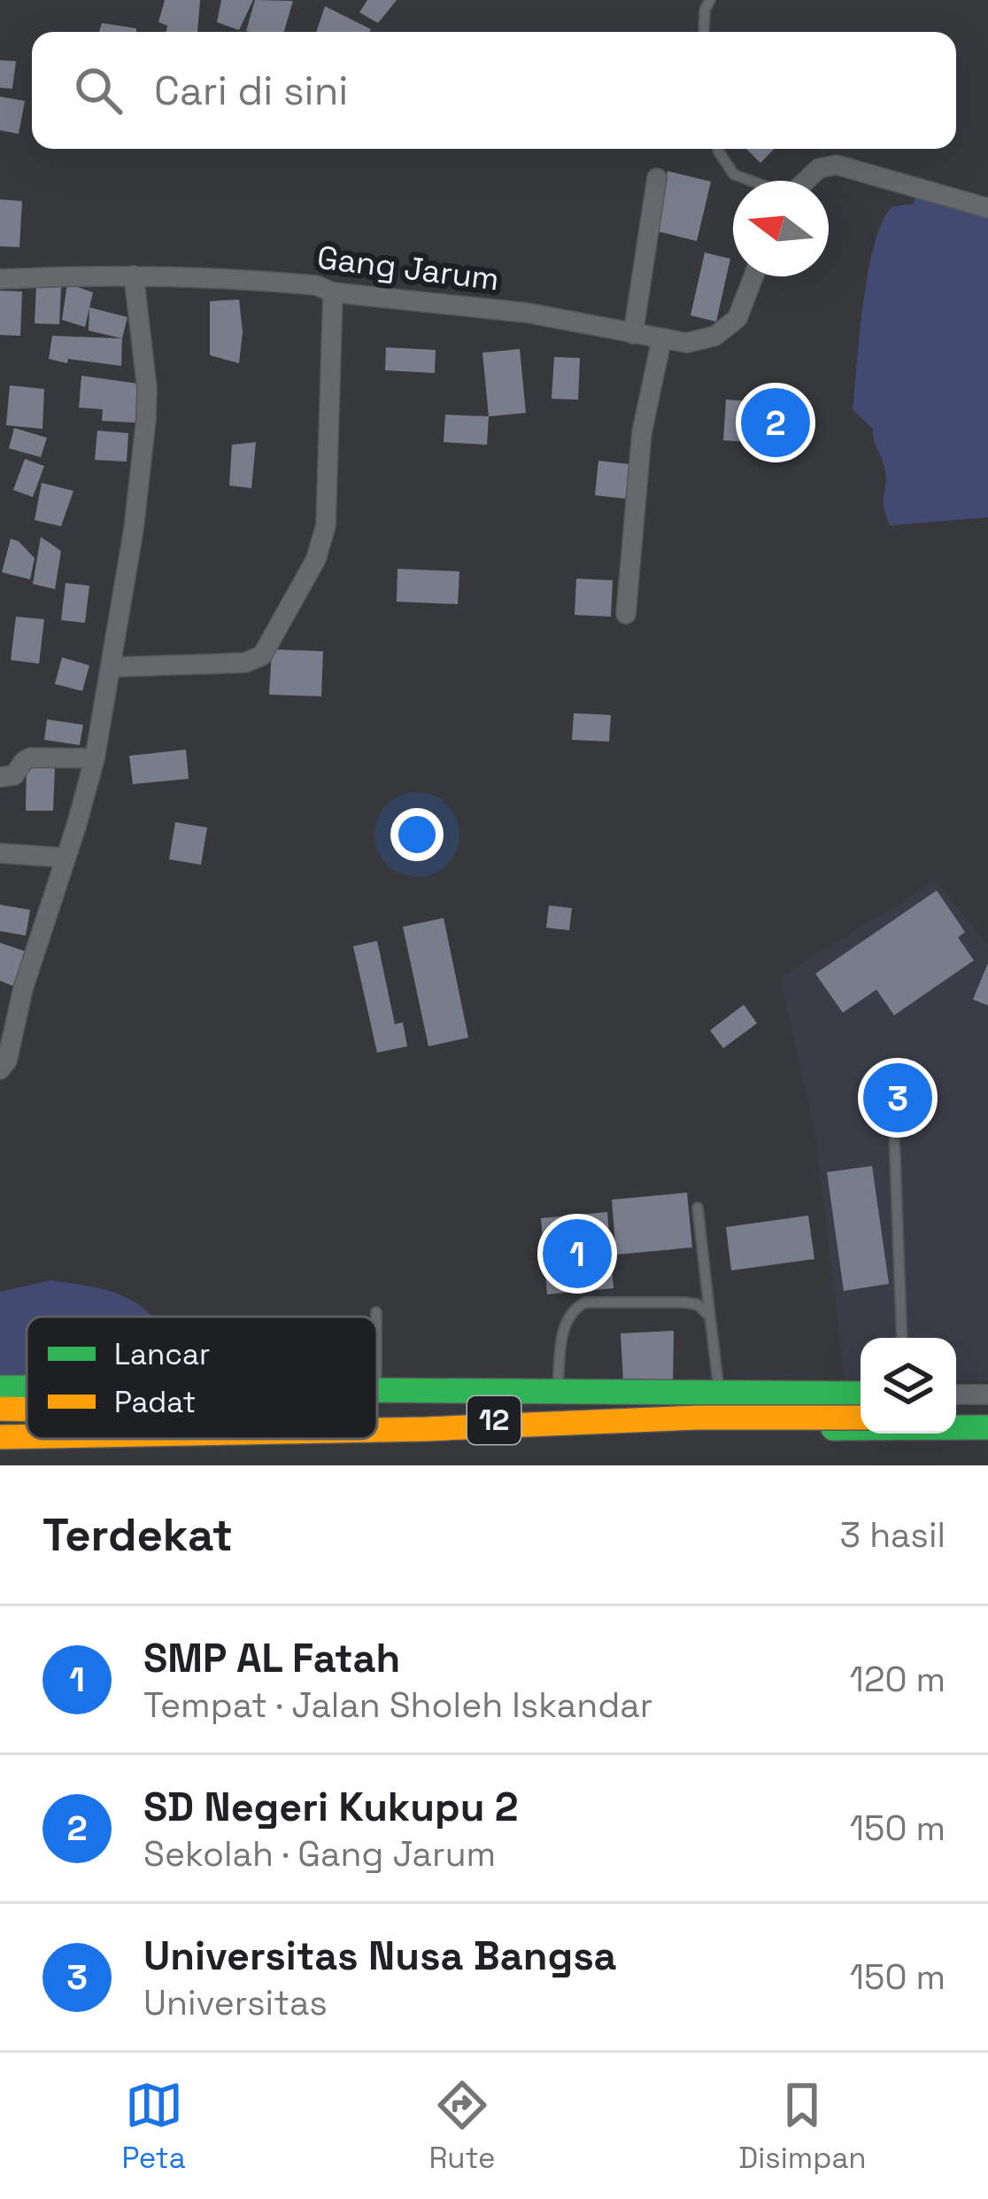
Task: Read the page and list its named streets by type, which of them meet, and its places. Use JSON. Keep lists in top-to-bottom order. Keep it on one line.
{"streets":{"main road":["12"],"street":["Gang Jarum"]},"legend":["Lancar","Padat"],"north":"left","page":{"search":"Cari di sini","pins":["2","3","1"],"heading":["Terdekat","3 hasil"],"list":[{"mark":"1","name":"SMP AL Fatah","note":"Tempat · Jalan Sholeh Iskandar","value":"120 m"},{"mark":"2","name":"SD Negeri Kukupu 2","note":"Sekolah · Gang Jarum","value":"150 m"},{"mark":"3","name":"Universitas Nusa Bangsa","note":"Universitas","value":"150 m"}],"nav":["Peta","Rute","Disimpan"]}}
